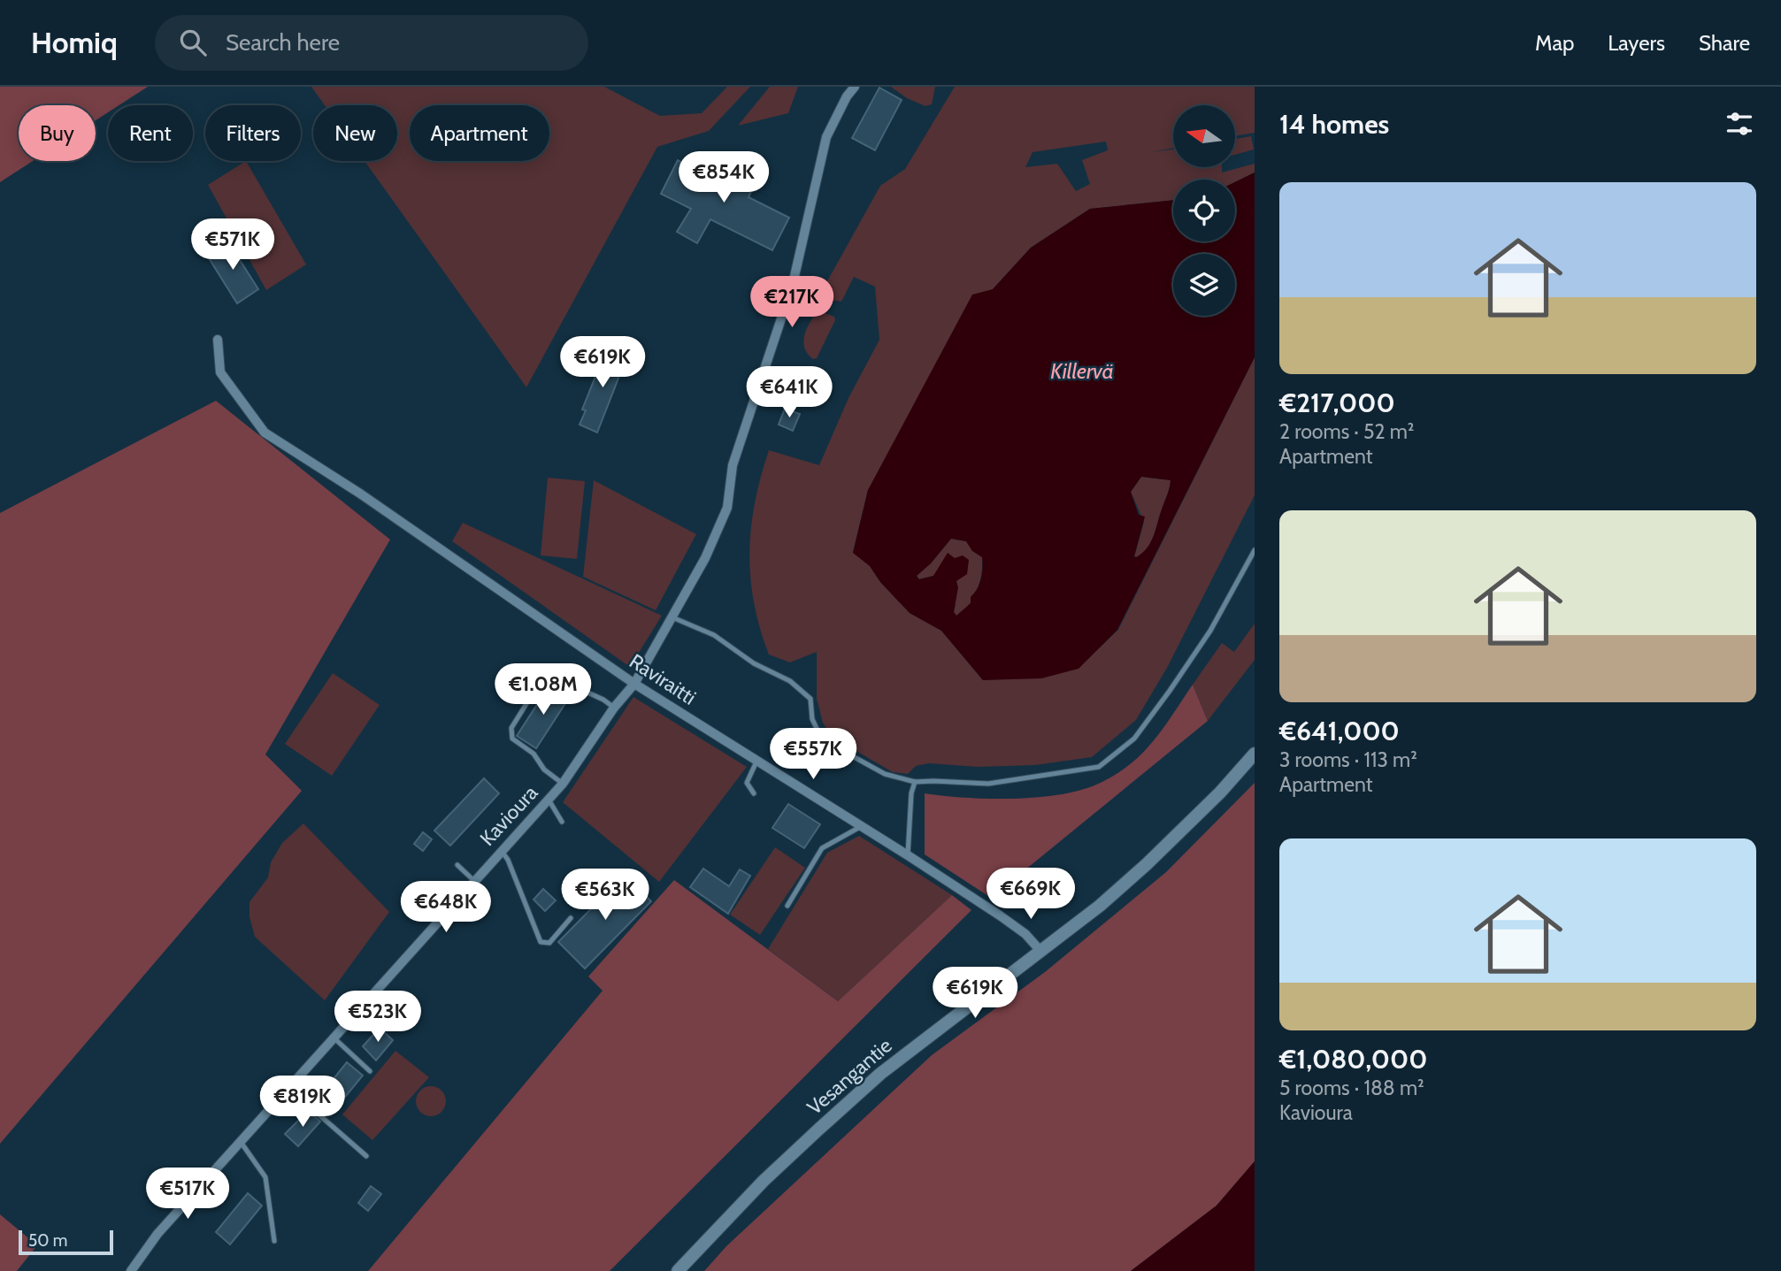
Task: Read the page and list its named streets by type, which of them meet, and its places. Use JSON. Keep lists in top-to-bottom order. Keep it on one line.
{"streets":{"street":["Raviraitti","Kavioura","Vesangantie"]},"crossings":[["Raviraitti","Kavioura"],["Raviraitti","Vesangantie"]],"water":["Killervä"],"scale_bar":"50 m","north":"left","page":{"header":"Homiq","search":"Search here","nav":["Map","Layers","Share"],"heading":"14 homes","chip":["Buy","Rent","Filters","New","Apartment"],"price":["€854K","€571K","€217K","€619K","€641K","€1.08M","€557K","€669K","€563K","€648K","€619K","€523K","€819K","€517K"],"list":[{"name":"€217,000","note":"2 rooms · 52 m² · Apartment"},{"name":"€641,000","note":"3 rooms · 113 m² · Apartment"},{"name":"€1,080,000","note":"5 rooms · 188 m² · Kavioura"}],"scale":"50 m"}}
